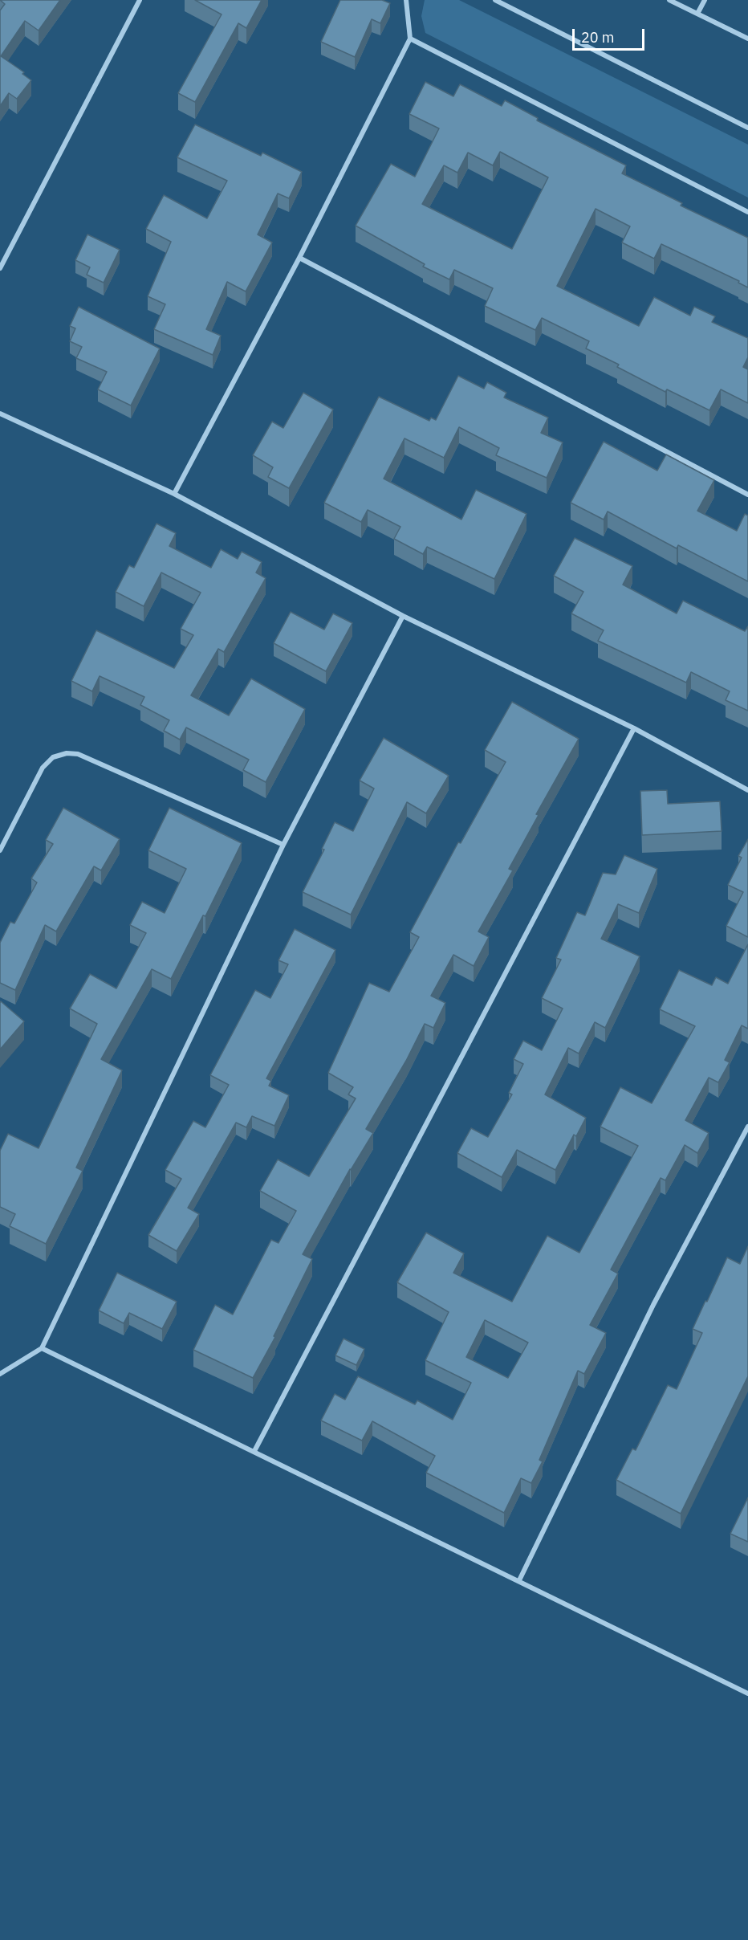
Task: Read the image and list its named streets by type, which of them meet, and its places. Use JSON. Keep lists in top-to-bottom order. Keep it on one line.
{"scale_bar":"20 m"}
